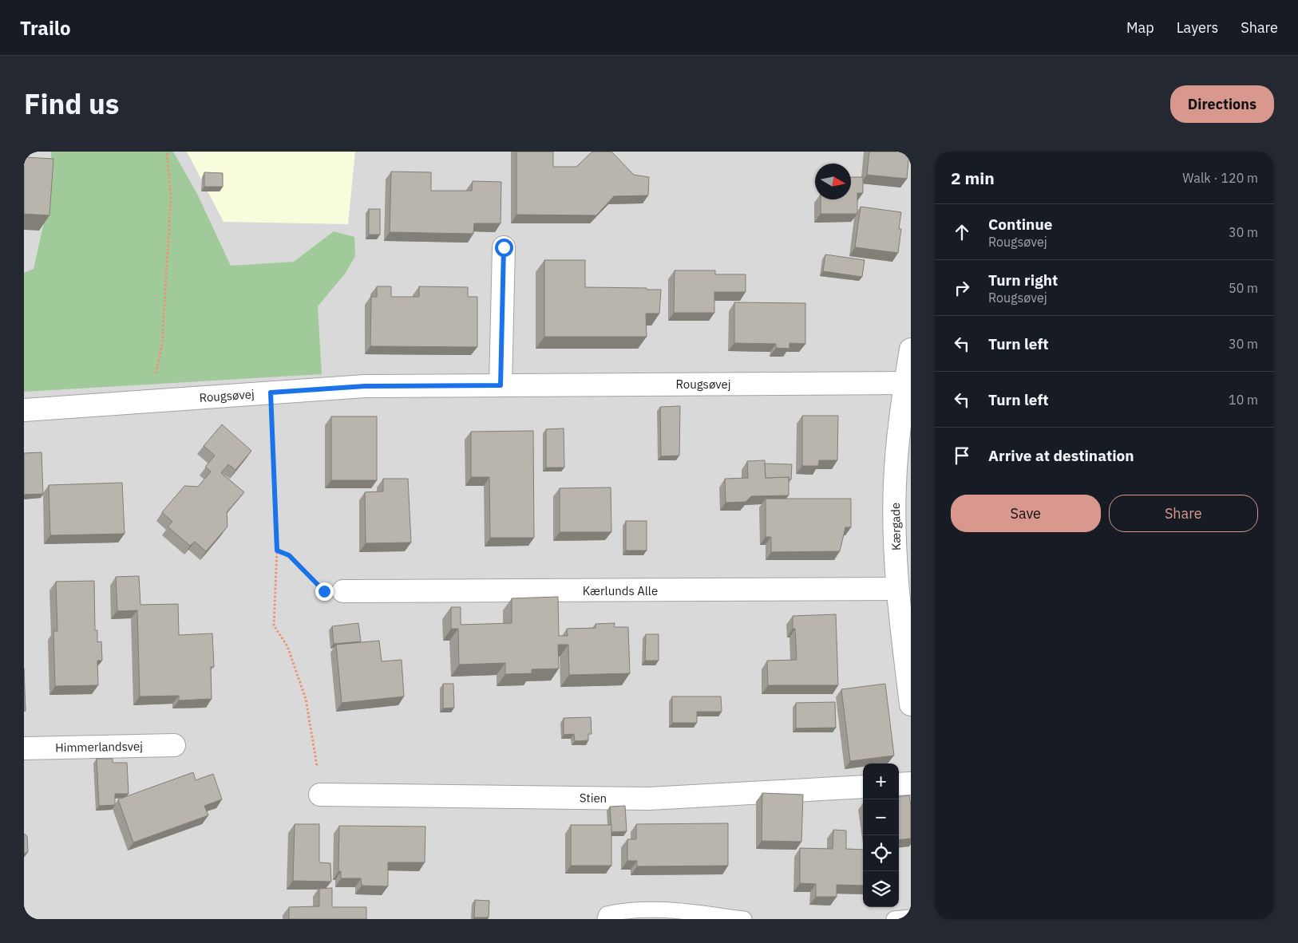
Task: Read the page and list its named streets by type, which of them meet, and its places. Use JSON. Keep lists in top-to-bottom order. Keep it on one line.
{"streets":{"street":["Rougsøvej","Kærgade","Kærlunds Alle","Himmerlandsvej","Stien"]},"crossings":[["Rougsøvej","Kærgade"],["Kærgade","Kærlunds Alle"]],"north":"right","page":{"header":"Trailo","nav":["Map","Layers","Share"],"title":"Find us","buttons":["Directions",["Save","Share"]],"heading":["2 min","Walk · 120 m"],"list":[["Continue","Rougsøvej","30 m"],["Turn right","Rougsøvej","50 m"],["Turn left","30 m"],["Turn left","10 m"],"Arrive at destination"],"map_buttons":["+","−"]}}
